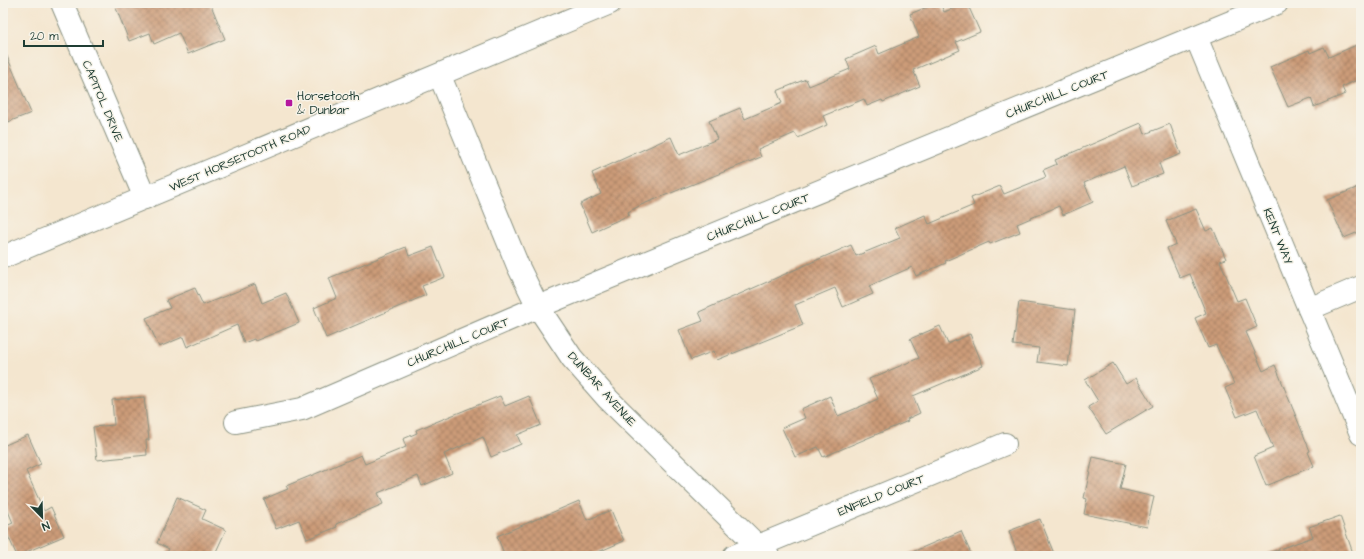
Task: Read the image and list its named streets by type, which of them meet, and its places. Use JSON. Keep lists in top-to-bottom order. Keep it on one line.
{"streets":{"street":["CHURCHILL COURT","CAPITOL DRIVE","WEST HORSETOOTH ROAD","KENT WAY","DUNBAR AVENUE","ENFIELD COURT"]},"crossings":[["CHURCHILL COURT","KENT WAY"],["CHURCHILL COURT","DUNBAR AVENUE"],["CAPITOL DRIVE","WEST HORSETOOTH ROAD"],["WEST HORSETOOTH ROAD","DUNBAR AVENUE"],["DUNBAR AVENUE","ENFIELD COURT"]],"places":{"transit":["Horsetooth & Dunbar"]},"scale_bar":"20 m","north":"bottom right"}
